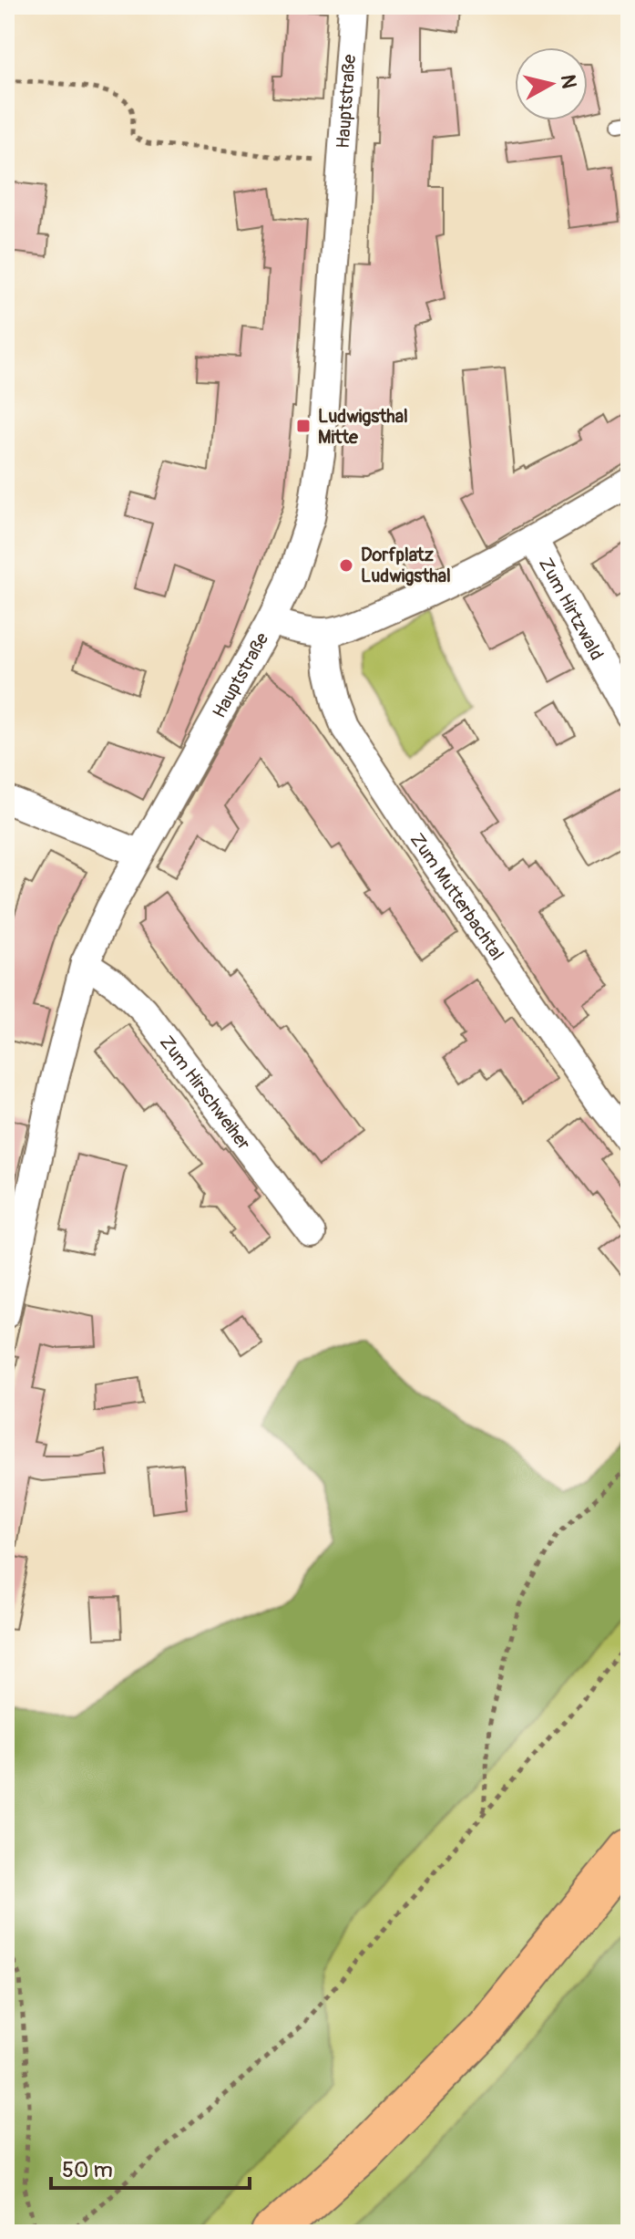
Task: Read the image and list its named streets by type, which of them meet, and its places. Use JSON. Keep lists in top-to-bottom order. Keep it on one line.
{"streets":{"street":["Hauptstraße","Zum Hirtzwald","Zum Mutterbachtal","Zum Hirschweiher"]},"crossings":[["Hauptstraße","Zum Hirschweiher"]],"places":{"transit":["Ludwigsthal Mitte"],"other":["Dorfplatz Ludwigsthal"]},"scale_bar":"50 m","north":"right"}
